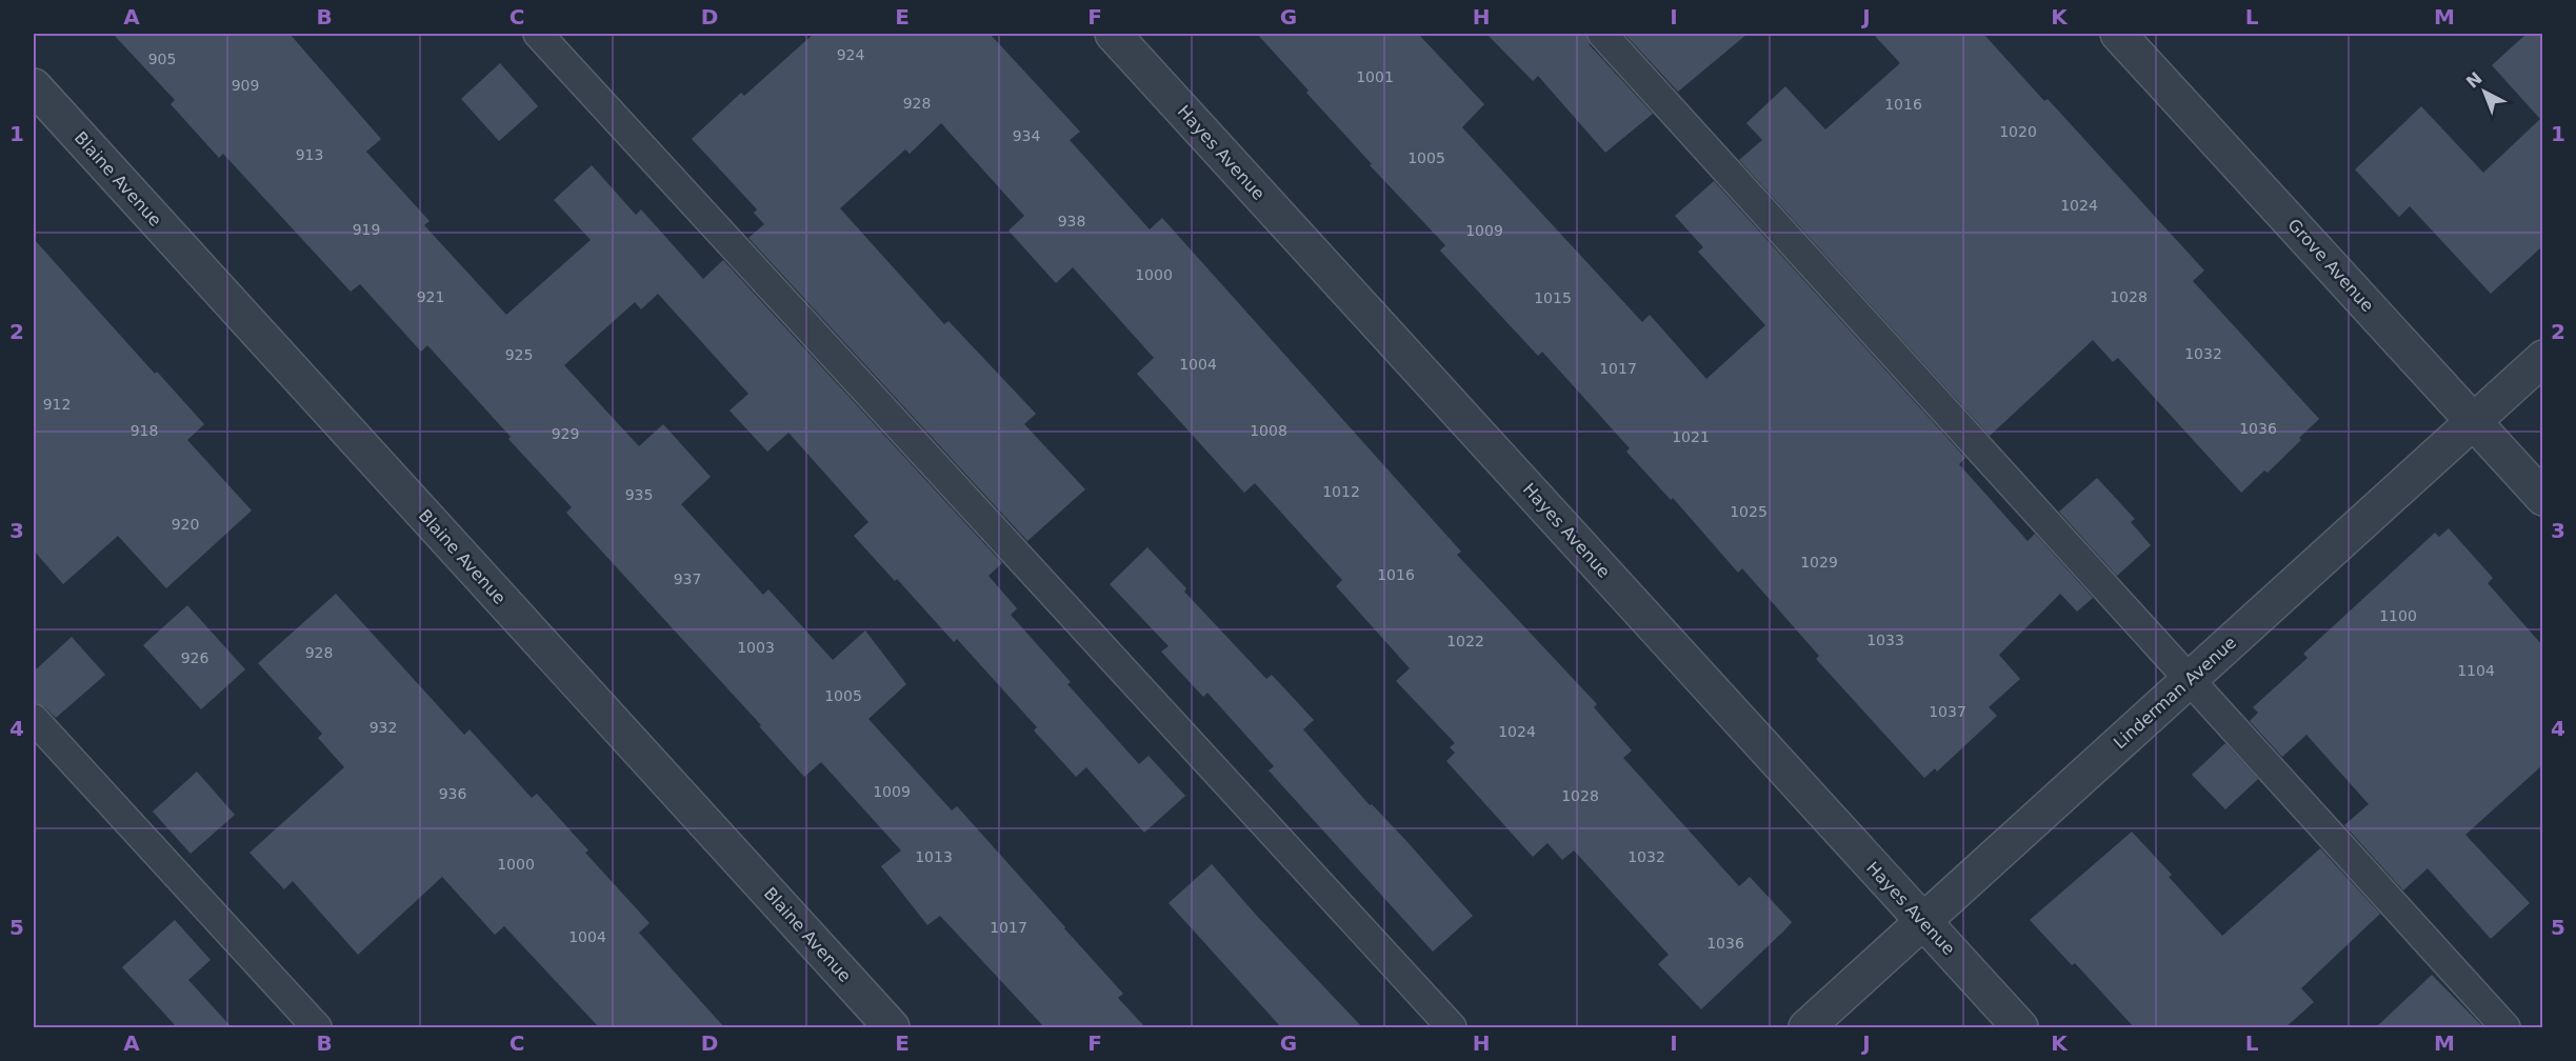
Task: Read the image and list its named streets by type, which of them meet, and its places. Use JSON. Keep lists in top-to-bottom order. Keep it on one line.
{"streets":{"street":["Hayes Avenue","Blaine Avenue","Grove Avenue","Linderman Avenue"]},"crossings":[["Hayes Avenue","Linderman Avenue"],["Grove Avenue","Linderman Avenue"]],"house_numbers":["924","905","1001","909","928","1016","1020","934","913","1005","1024","938","919","1009","1000","921","1028","1015","1032","925","1004","1017","912","1036","918","1008","929","1021","1012","935","1025","920","1029","1016","937","1100","1033","1022","1003","928","926","1104","1005","1037","932","1024","1009","936","1028","1013","1032","1000","1017","1004","1036"],"north":"top left","grid":{"columns":["A","B","C","D","E","F","G","H","I","J","K","L","M"],"rows":["1","2","3","4","5"]}}
